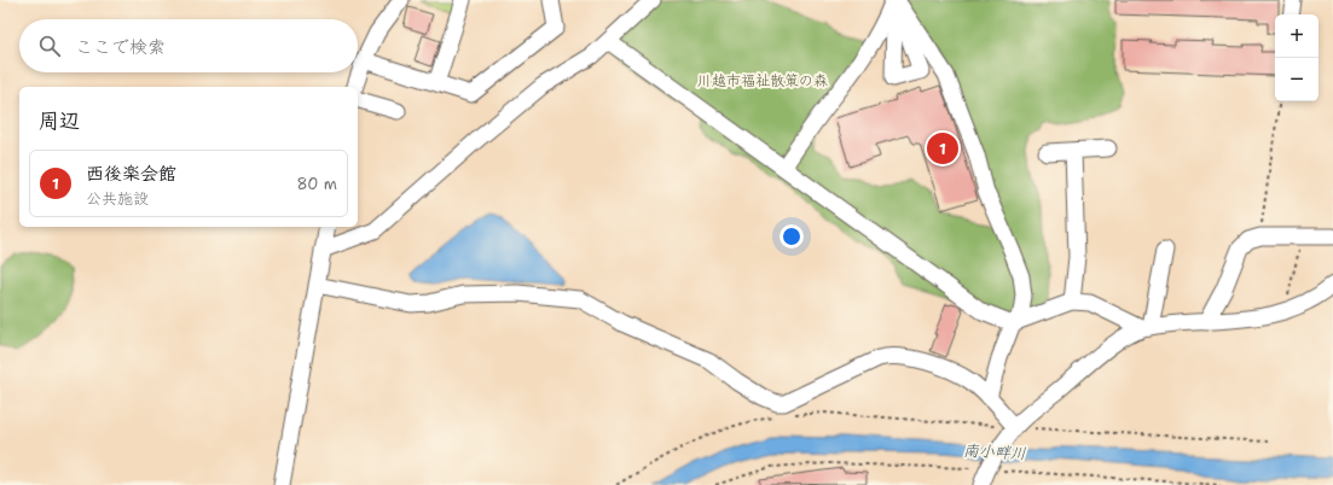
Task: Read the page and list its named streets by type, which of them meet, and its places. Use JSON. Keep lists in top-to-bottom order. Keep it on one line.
{"water":["南小畔川"],"parks":["川越市福祉散策の森"],"page":{"map_buttons":["+","−"],"search":"ここで検索","heading":"周辺","pins":"1","list":[{"mark":"1","name":"西後楽会館","note":"公共施設","value":"80 m"}]}}
